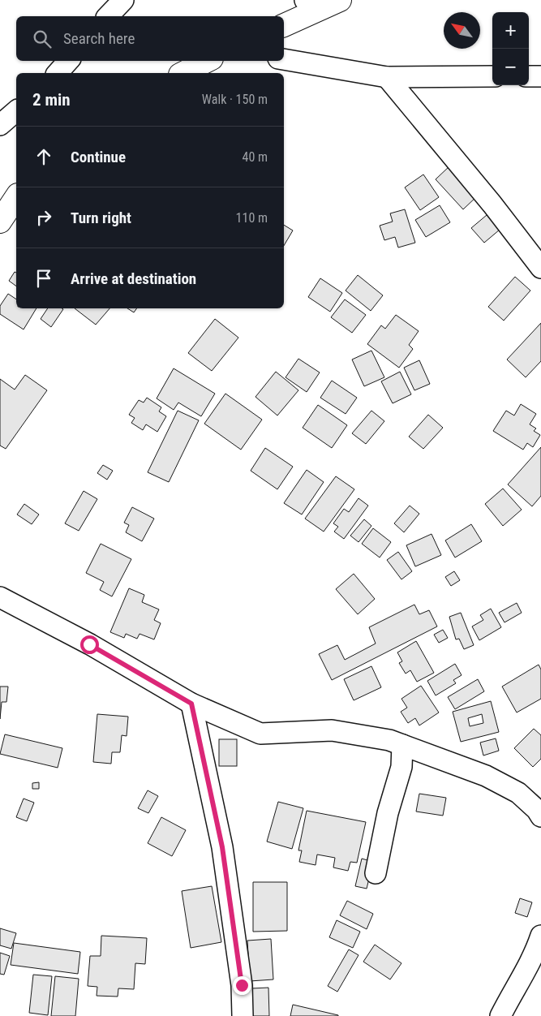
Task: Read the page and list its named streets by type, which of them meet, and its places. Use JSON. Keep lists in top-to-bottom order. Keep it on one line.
{"north":"top left","page":{"map_buttons":["+","−"],"search":"Search here","heading":["2 min","Walk · 150 m"],"list":[["Continue","40 m"],["Turn right","110 m"],"Arrive at destination"]}}
